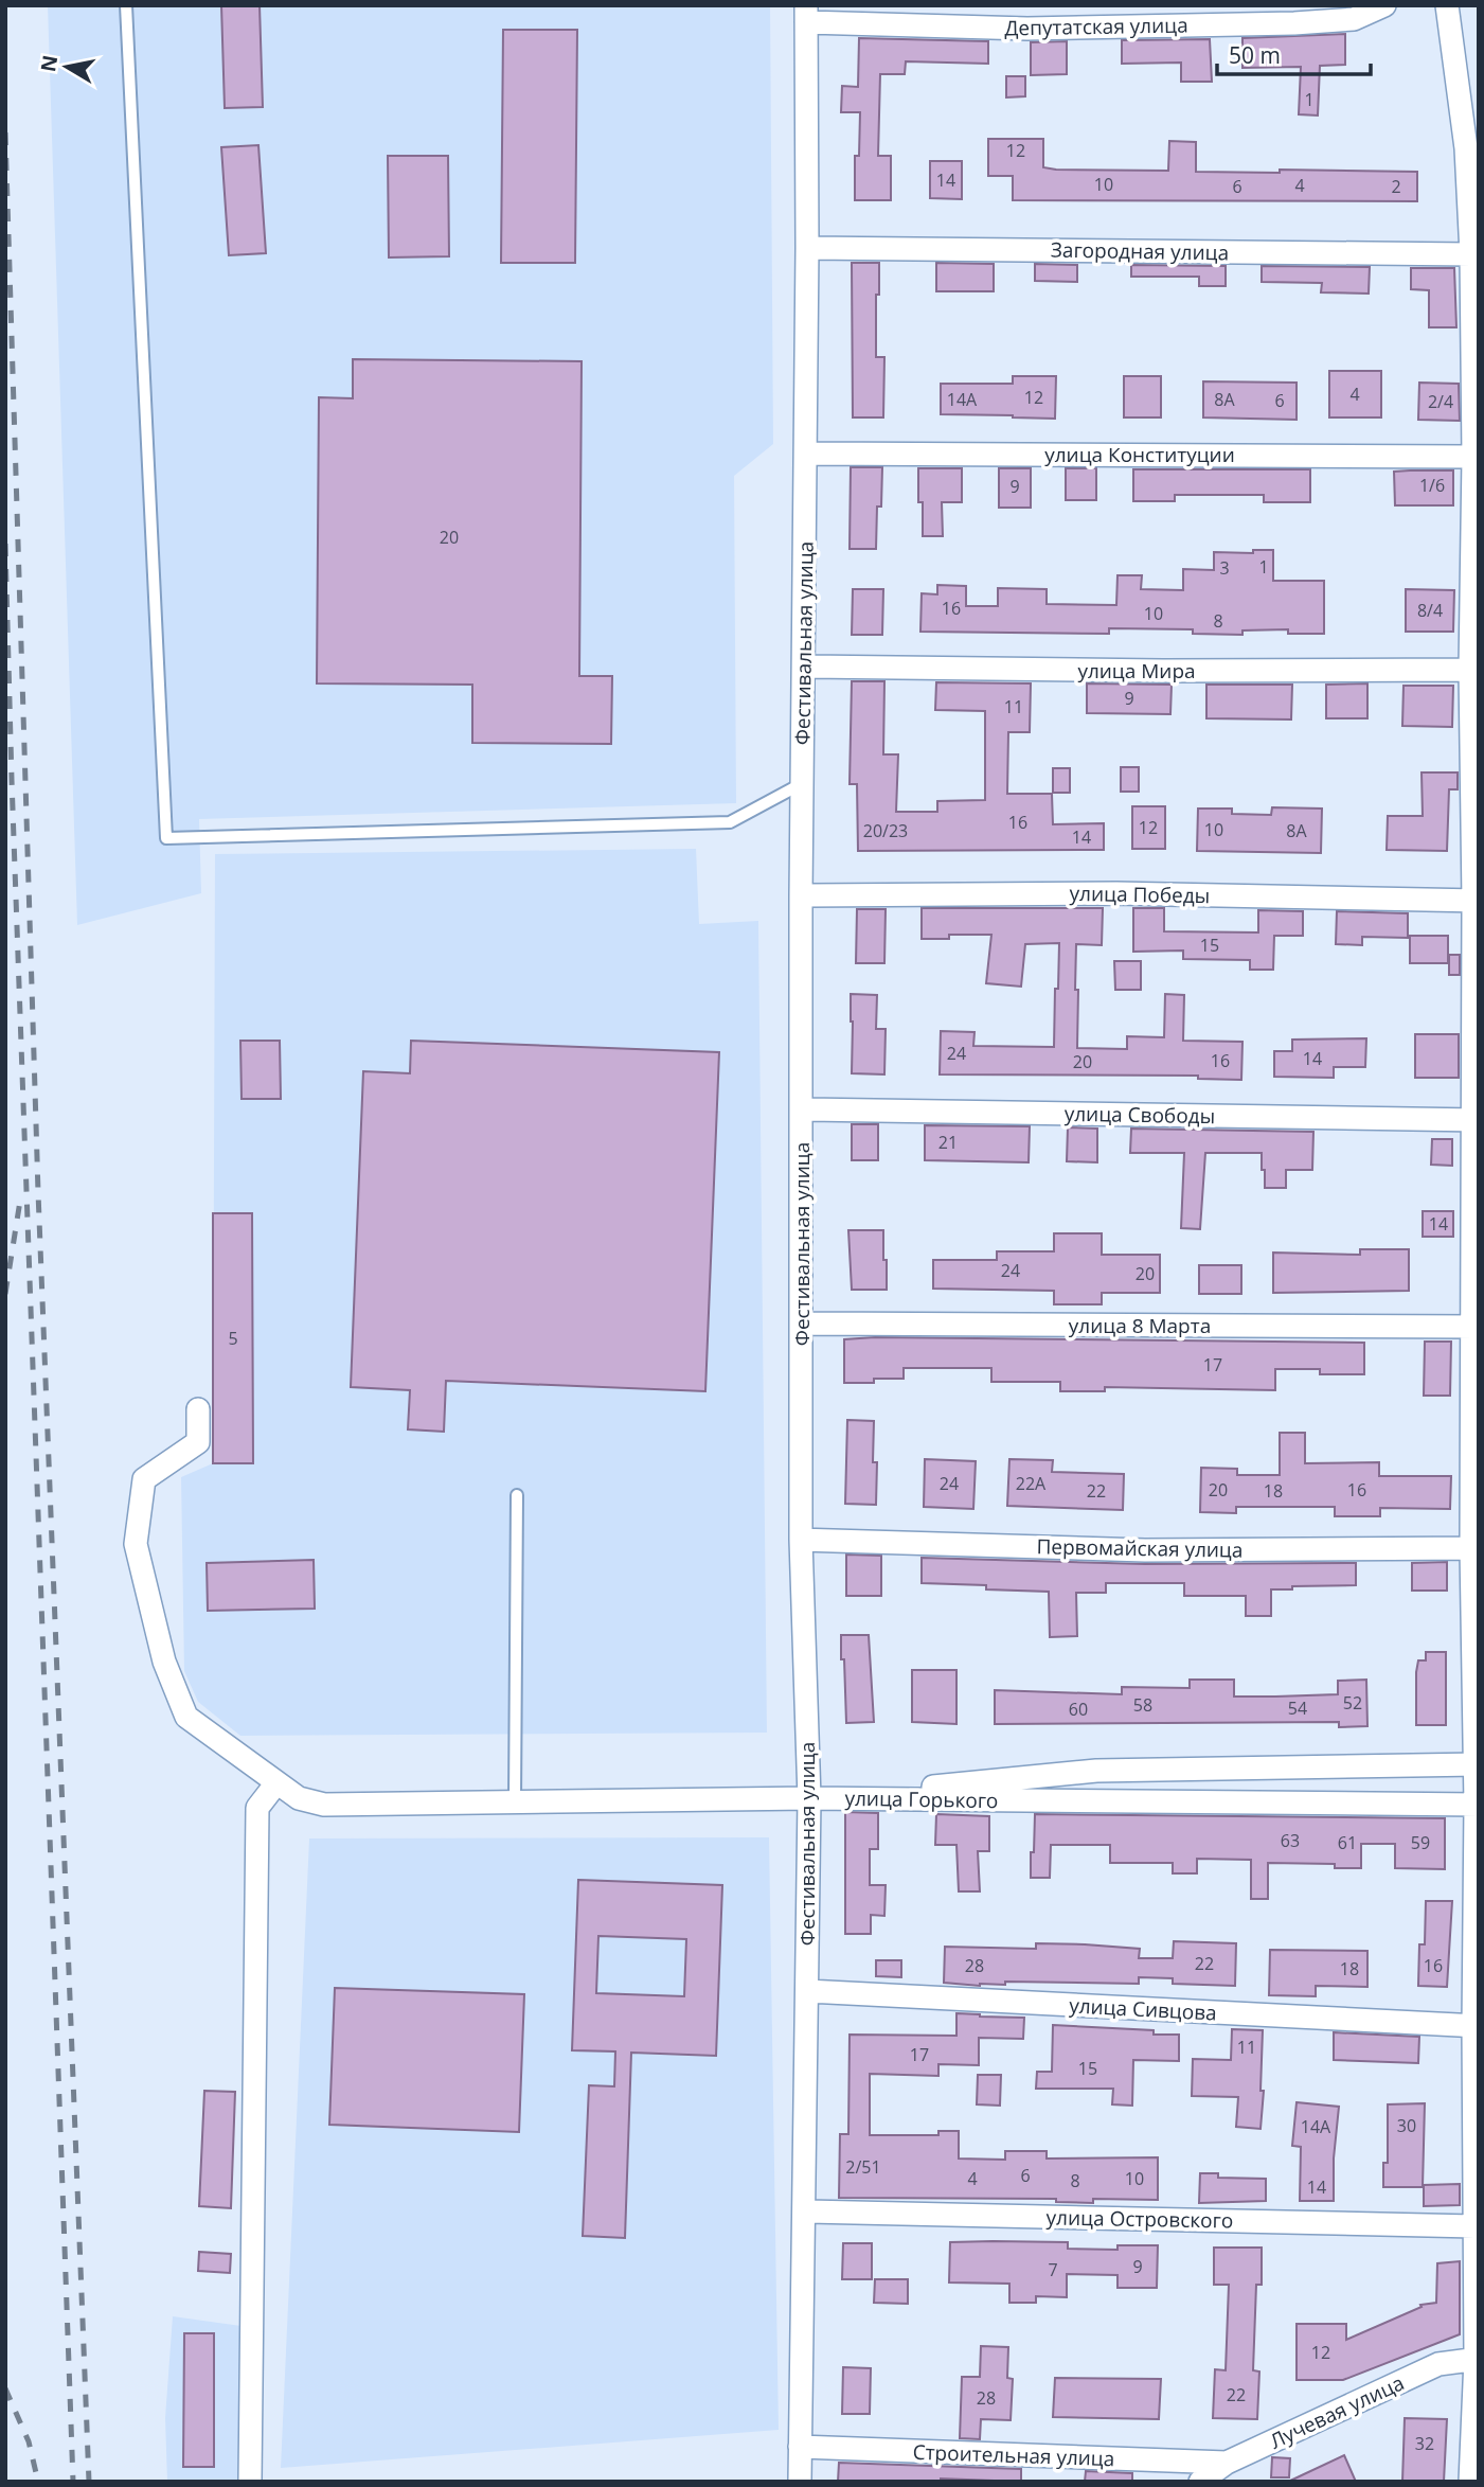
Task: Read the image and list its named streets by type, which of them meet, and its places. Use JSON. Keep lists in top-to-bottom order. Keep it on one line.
{"streets":{"street":["Депутатская улица","Загородная улица","улица Конституции","Фестивальная улица","улица Мира","улица Победы","улица Свободы","улица 8 Марта","Первомайская улица","улица Горького","улица Сивцова","улица Островского","Лучевая улица","Строительная улица"]},"crossings":[["Депутатская улица","Фестивальная улица"],["Загородная улица","Фестивальная улица"],["улица Конституции","Фестивальная улица"],["Фестивальная улица","улица Мира"],["Фестивальная улица","улица Победы"],["Фестивальная улица","улица Свободы"],["Фестивальная улица","улица 8 Марта"],["Фестивальная улица","Первомайская улица"],["Фестивальная улица","улица Горького"],["Фестивальная улица","улица Сивцова"],["Фестивальная улица","улица Островского"],["Фестивальная улица","Строительная улица"],["Лучевая улица","Строительная улица"]],"house_numbers":["1","12","14","10","4","6","2","4","12","14А","8А","6","2/4","1/6","9","20","1","3","16","8/4","10","8","9","11","16","12","10","20/23","8А","14","15","24","14","16","20","21","14","24","20","5","17","24","22А","20","16","22","18","52","58","54","60","63","61","59","22","28","16","18","11","17","15","30","14А","2/51","6","4","10","8","14","9","7","12","22","28","32"],"scale_bar":"50 m","north":"left"}
